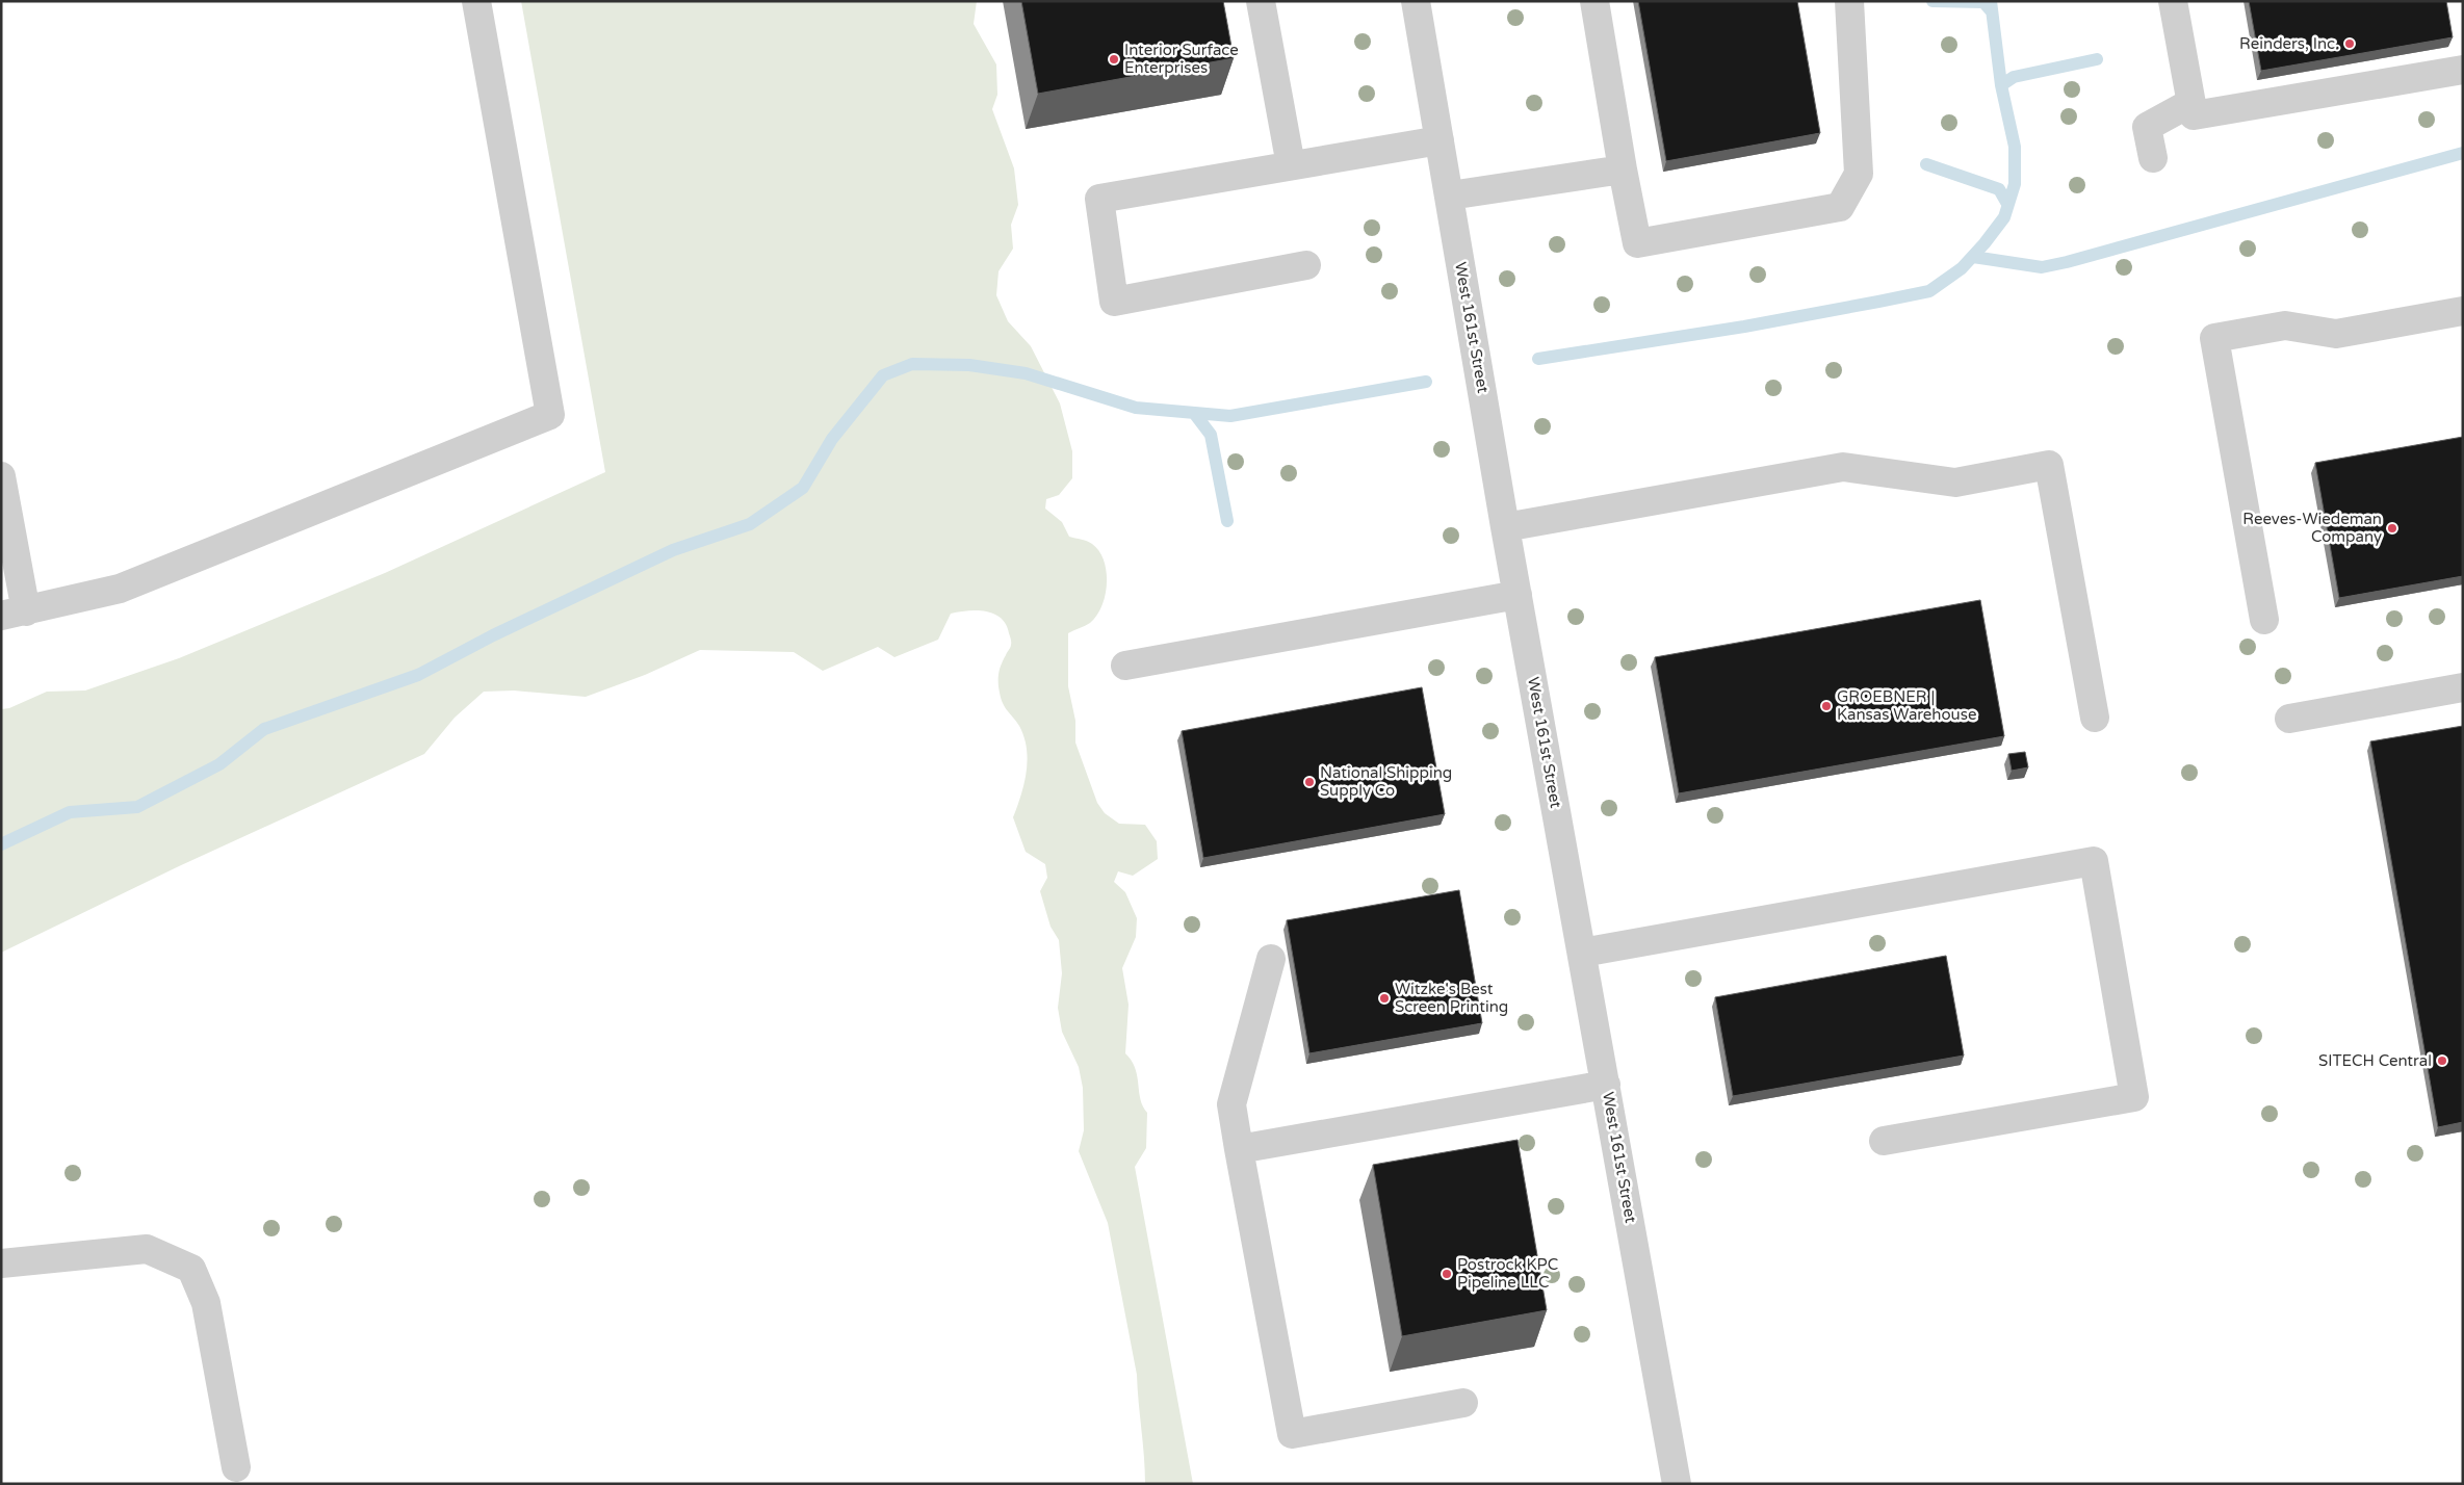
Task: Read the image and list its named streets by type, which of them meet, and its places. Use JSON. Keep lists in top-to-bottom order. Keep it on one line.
{"streets":{"street":["West 161st Street"]},"places":["Reinders, Inc.","Interior Surface Enterprises","Reeves-Wiedeman Company","GROEBNER | Kansas Warehouse","National Shipping Supply Co","Witzke's Best Screen Printing","SITECH Central","Postrock KPC Pipeline LLC"]}
